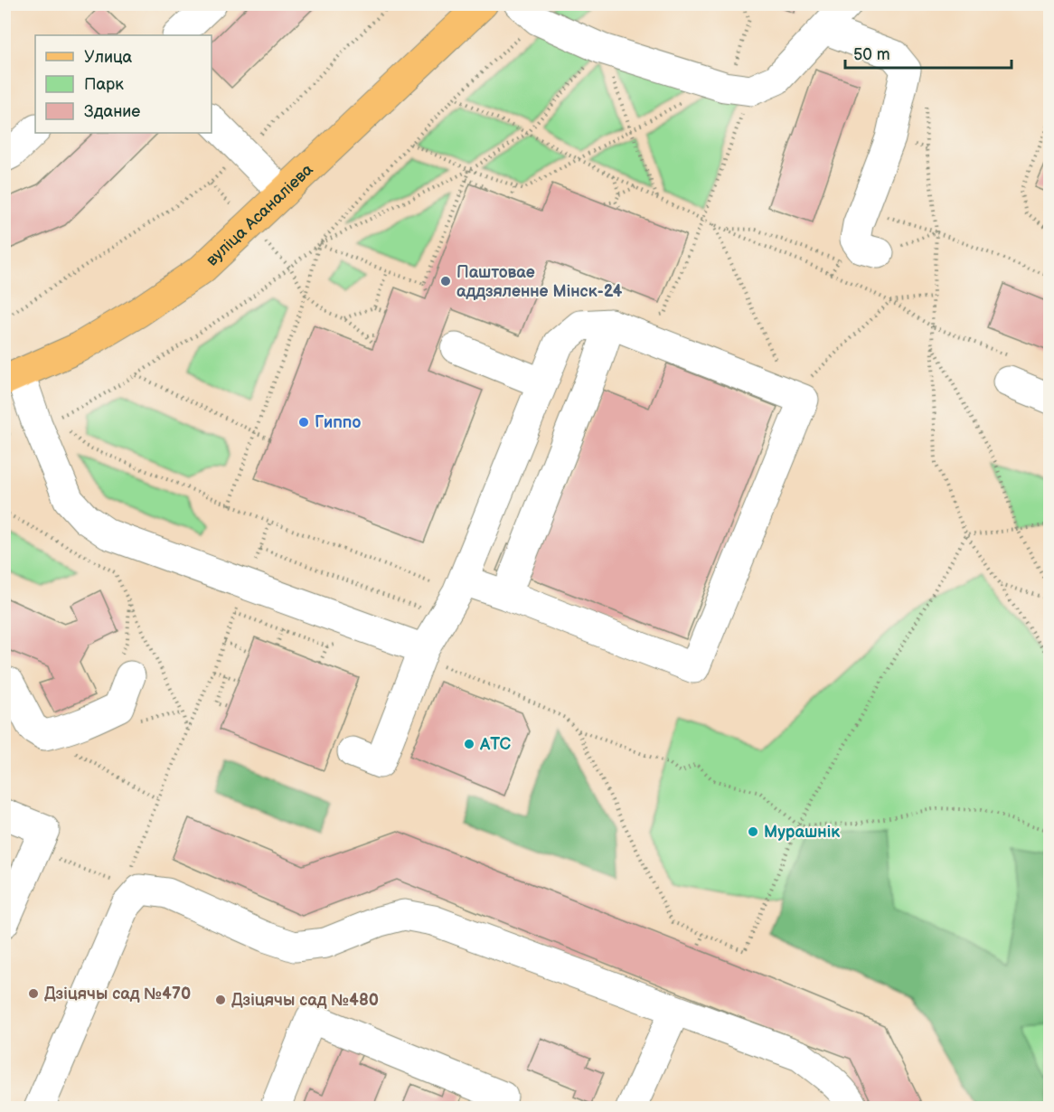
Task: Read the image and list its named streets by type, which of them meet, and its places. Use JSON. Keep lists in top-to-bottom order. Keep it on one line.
{"streets":{"main road":["вуліца Асаналіева"]},"places":["Паштовае аддзяленне Мінск-24","Гиппо","АТС","Мурашнік","Дзіцячы сад №470","Дзіцячы сад №480"],"legend":["Улица","Парк","Здание"],"scale_bar":"50 m"}
